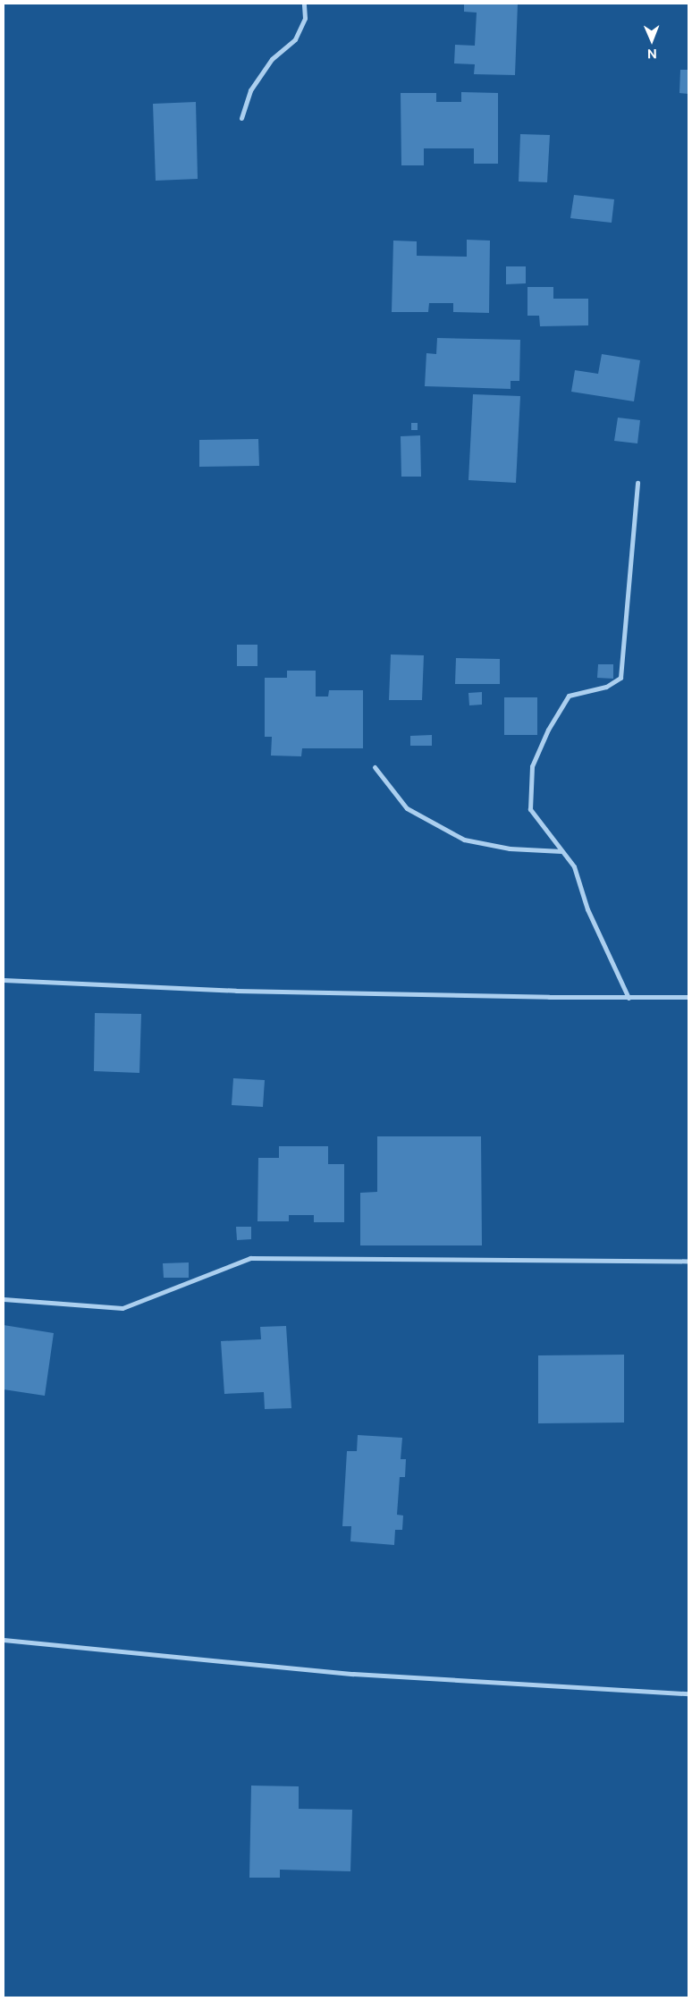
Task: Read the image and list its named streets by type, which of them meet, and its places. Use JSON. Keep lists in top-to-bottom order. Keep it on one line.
{"north":"bottom"}
